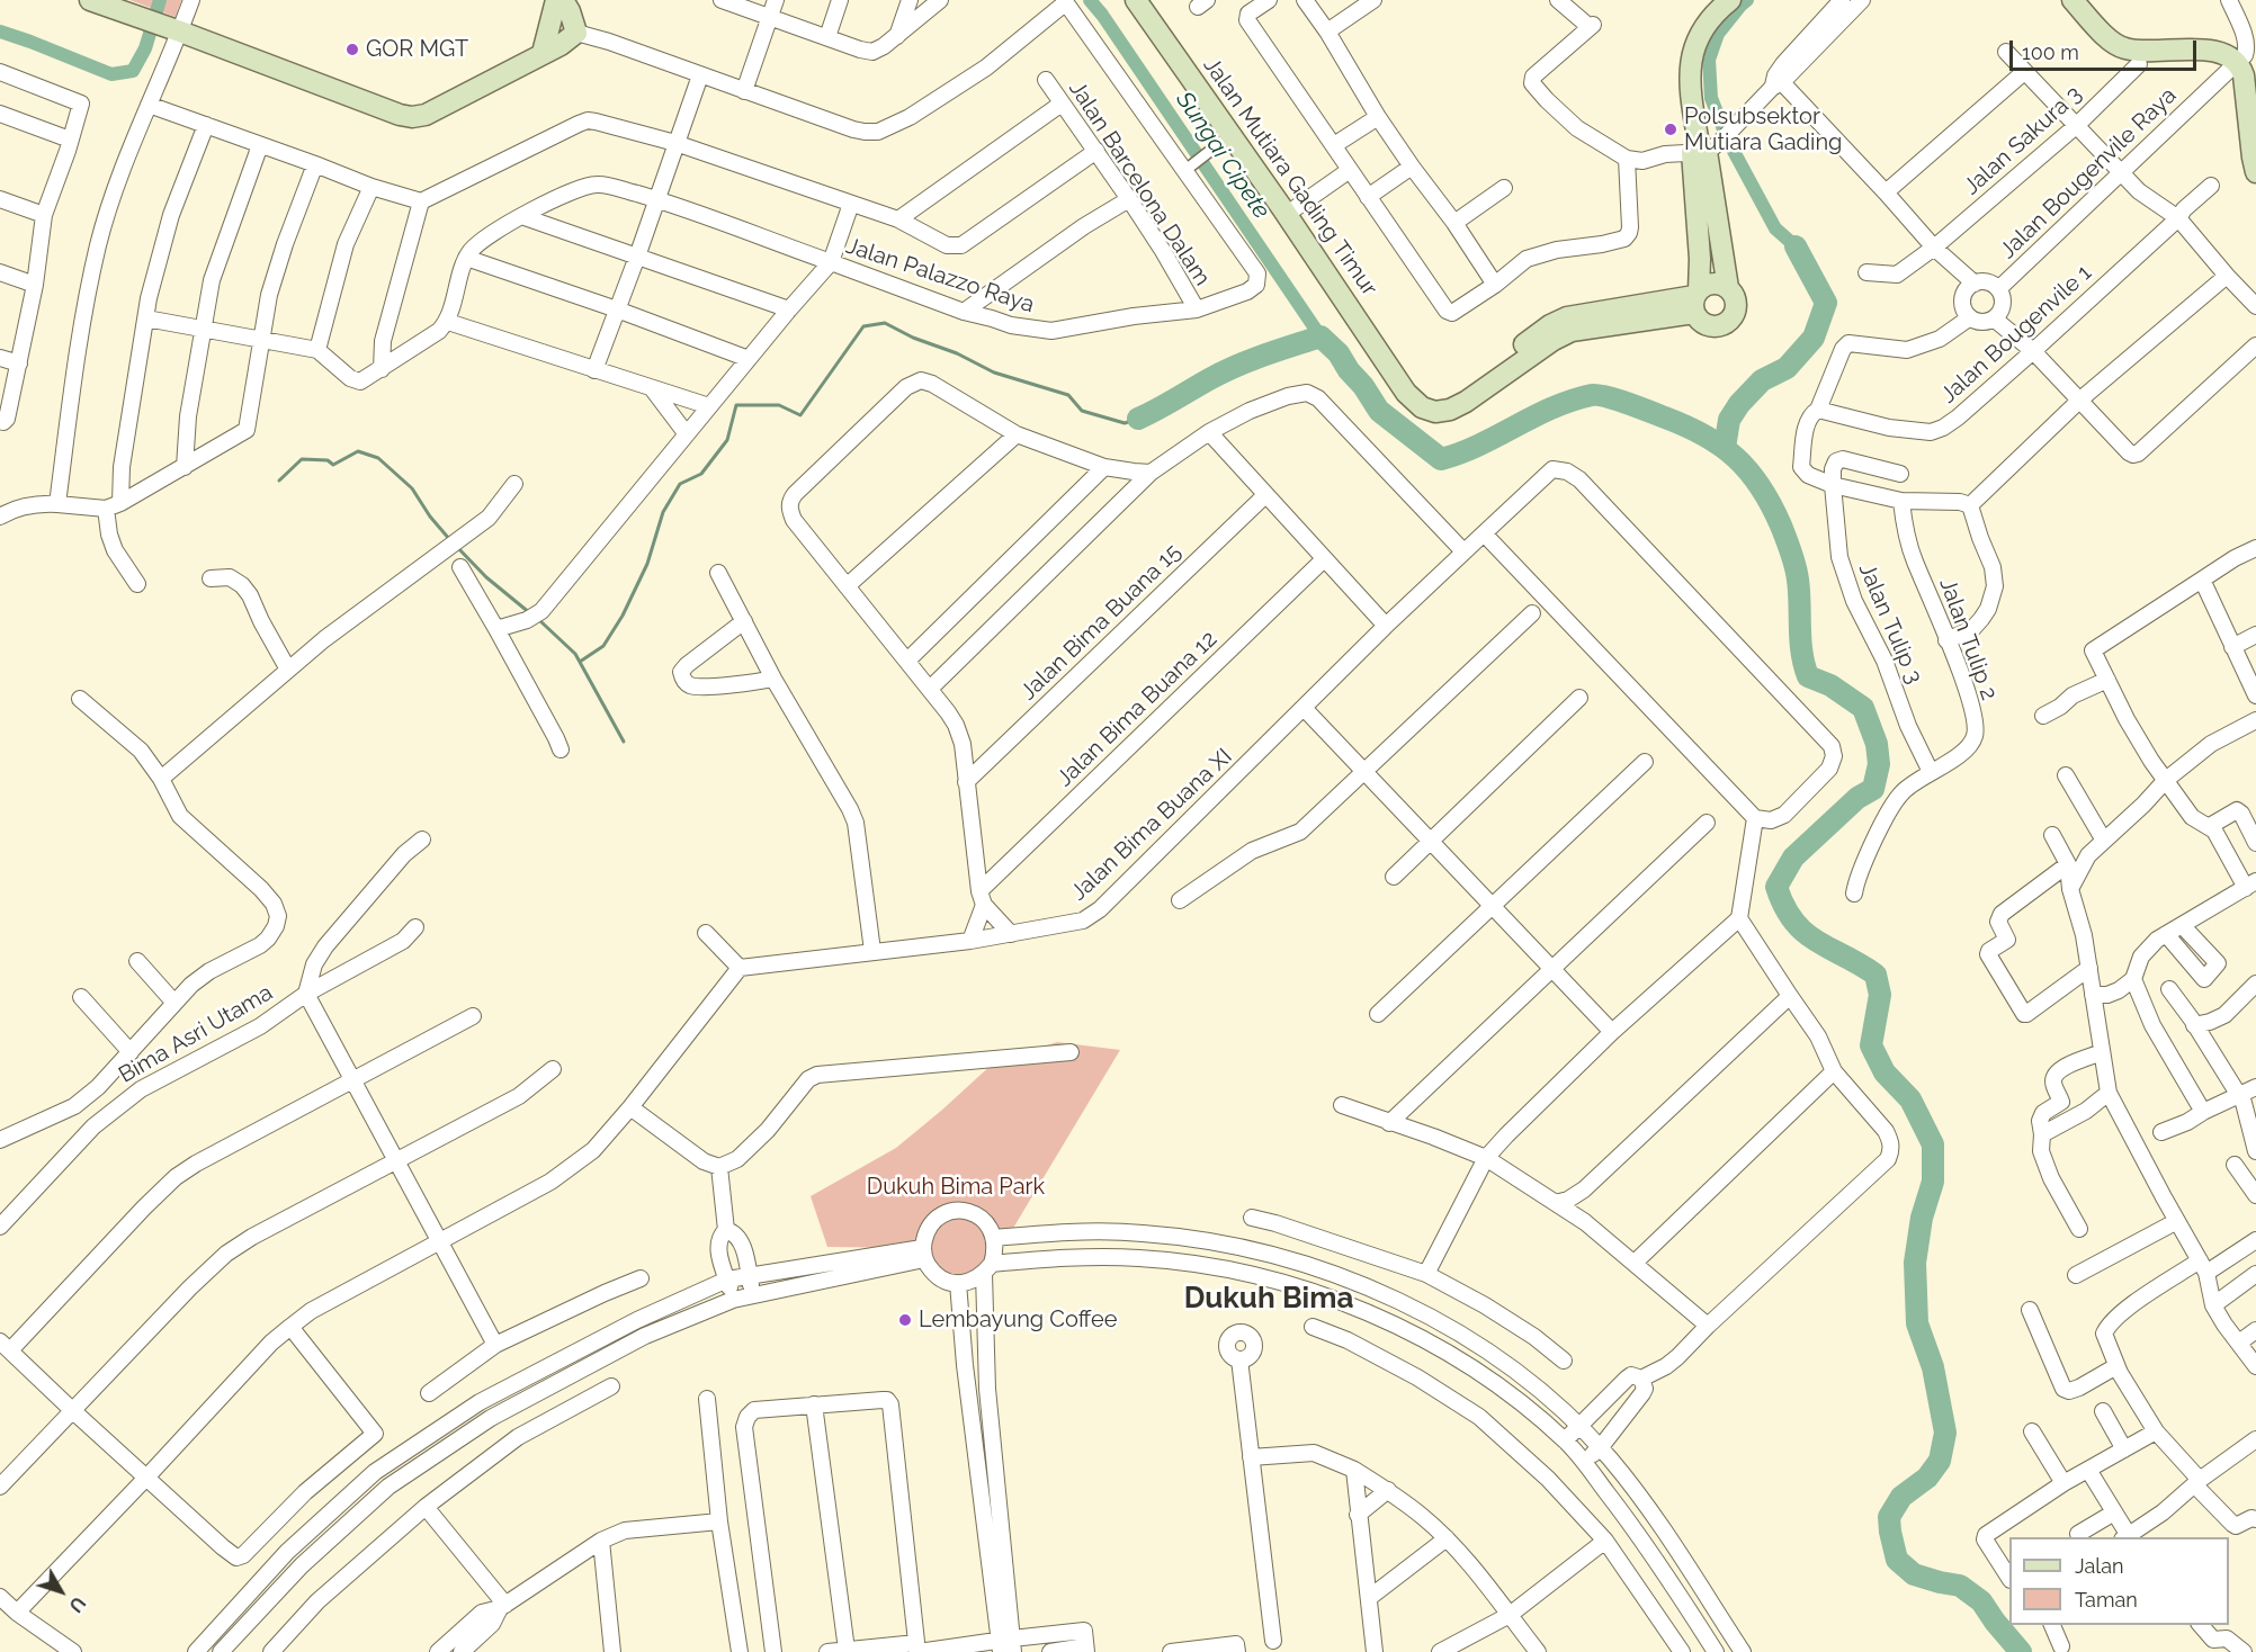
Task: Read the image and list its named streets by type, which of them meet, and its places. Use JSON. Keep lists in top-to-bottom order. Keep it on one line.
{"streets":{"main road":["Jalan Mutiara Gading Timur"],"street":["Jalan Sakura 3","Jalan Bougenvile Raya","Jalan Barcelona Dalam","Jalan Palazzo Raya","Jalan Bougenvile 1","Jalan Bima Buana 15","Jalan Tulip 3","Jalan Tulip 2","Jalan Bima Buana 12","Jalan Bima Buana XI","Bima Asri Utama"]},"crossings":[["Jalan Barcelona Dalam","Jalan Palazzo Raya"],["Jalan Tulip 3","Jalan Tulip 2"]],"districts":["Dukuh Bima"],"water":["Sungai Cipete"],"parks":["Dukuh Bima Park"],"places":["GOR MGT","Polsubsektor Mutiara Gading","Lembayung Coffee"],"legend":["Jalan","Taman"],"scale_bar":"100 m","north":"bottom right"}
